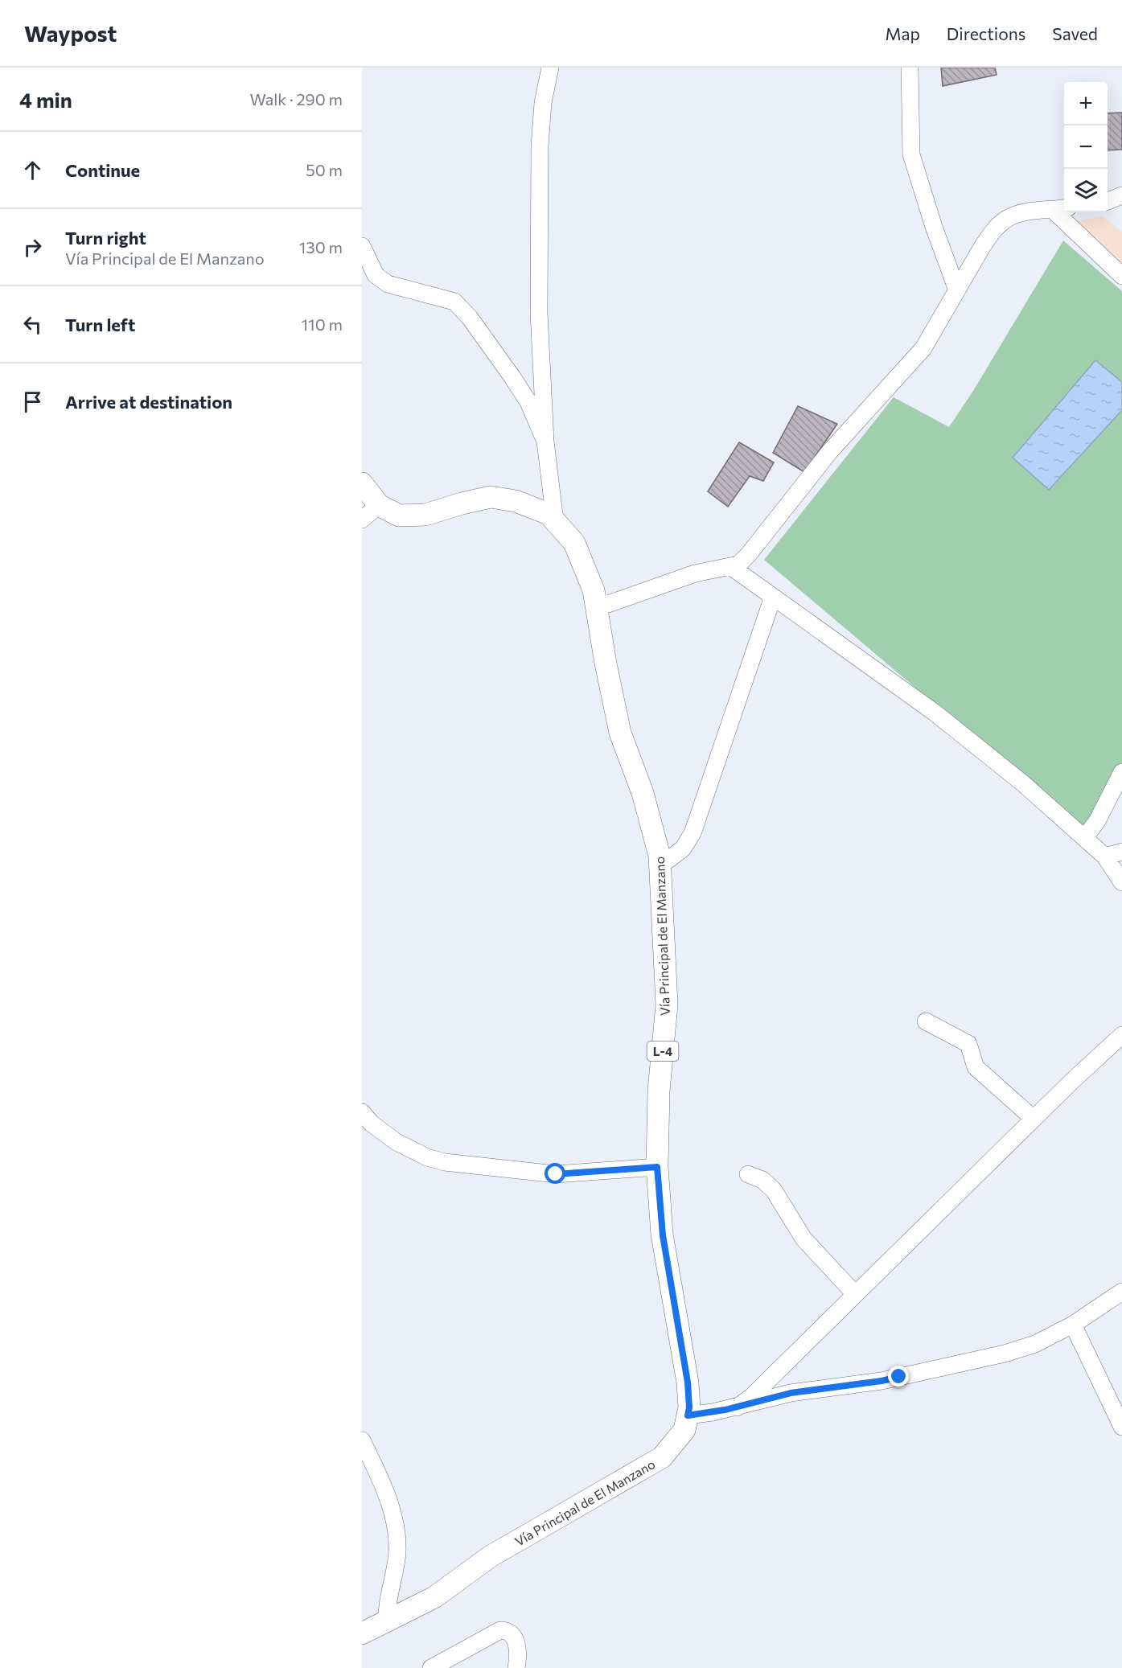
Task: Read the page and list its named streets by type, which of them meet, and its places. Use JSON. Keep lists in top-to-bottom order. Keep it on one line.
{"streets":{"main road":["Vía Principal de El Manzano","L-4"]},"page":{"header":"Waypost","nav":["Map","Directions","Saved"],"heading":["4 min","Walk · 290 m"],"map_buttons":["+","−"],"list":[["Continue","50 m"],["Turn right","Vía Principal de El Manzano","130 m"],["Turn left","110 m"],"Arrive at destination"]}}
